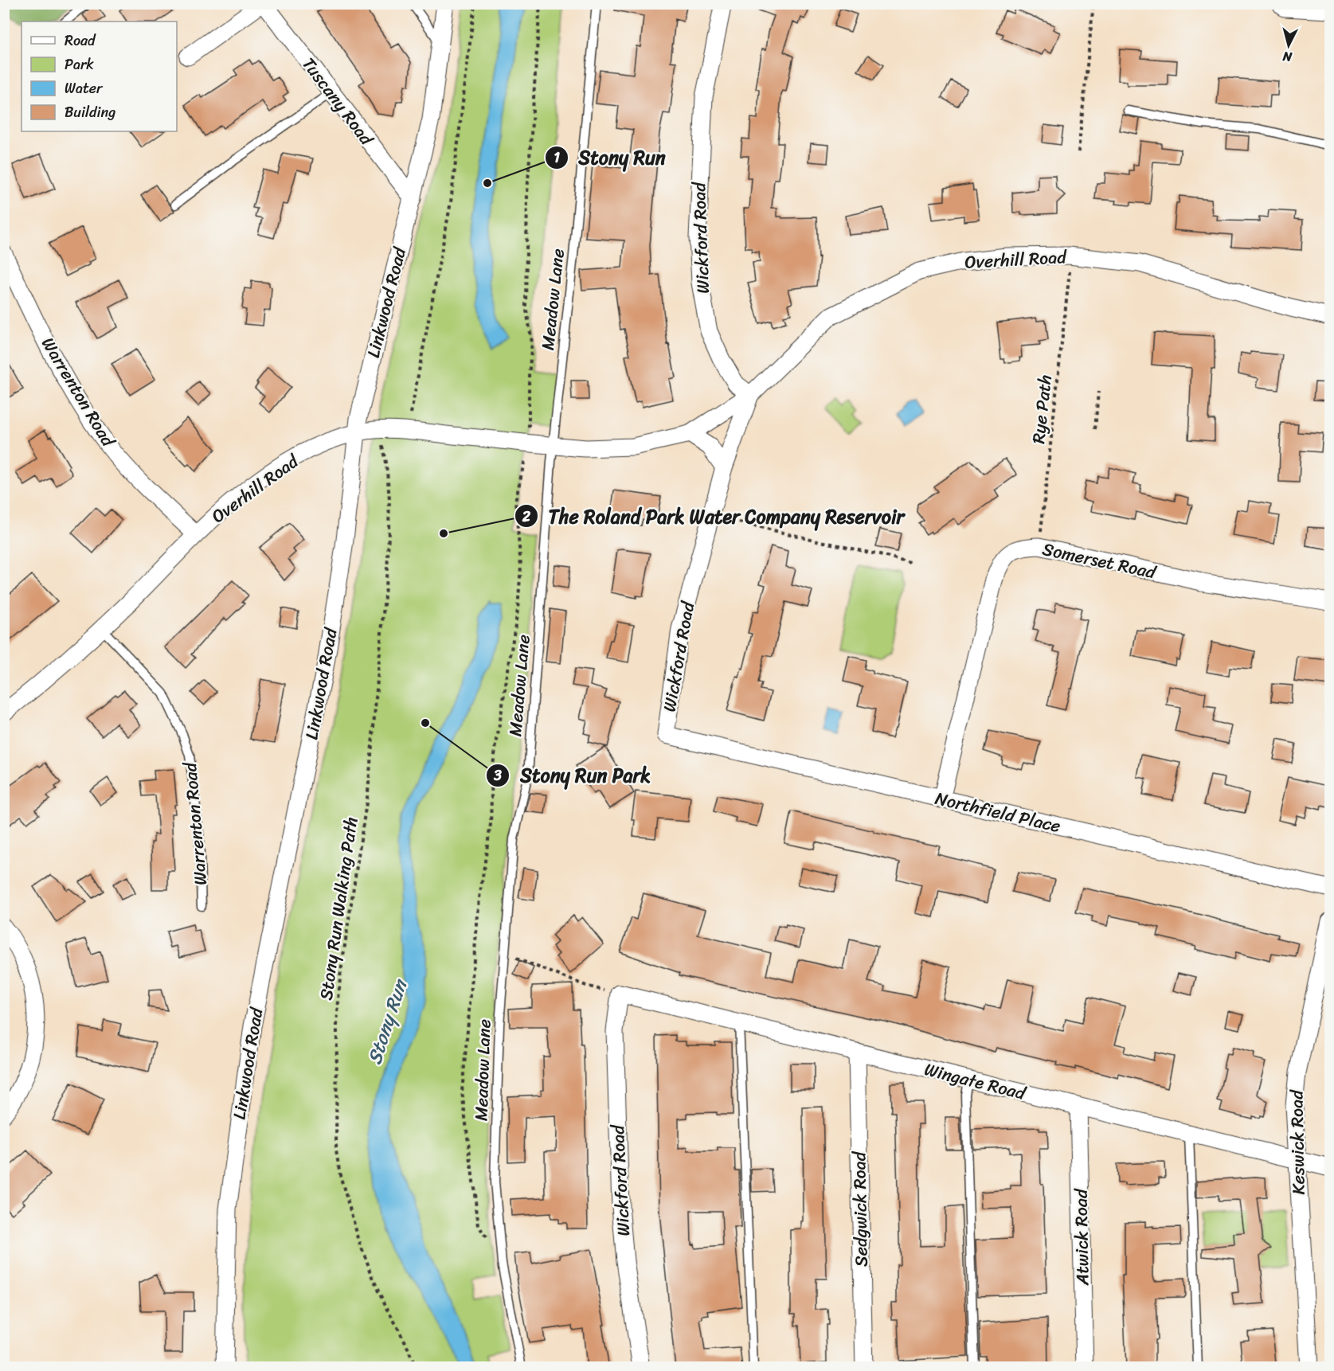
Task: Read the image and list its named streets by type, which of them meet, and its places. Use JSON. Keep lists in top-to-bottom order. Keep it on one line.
{"streets":{"street":["Tuscany Road","Wickford Road","Overhill Road","Linkwood Road","Warrenton Road","Somerset Road","Northfield Place","Wingate Road","Keswick Road","Sedgwick Road","Atwick Road"],"lane":["Meadow Lane"],"path":["Rye Path","Stony Run Walking Path"]},"crossings":[["Tuscany Road","Linkwood Road"],["Wickford Road","Overhill Road"],["Wickford Road","Northfield Place"],["Wickford Road","Wingate Road"],["Overhill Road","Meadow Lane"],["Overhill Road","Linkwood Road"],["Overhill Road","Warrenton Road"],["Rye Path","Somerset Road"],["Somerset Road","Northfield Place"],["Wingate Road","Keswick Road"],["Wingate Road","Sedgwick Road"],["Wingate Road","Atwick Road"]],"water":["Stony Run"],"places":["Stony Run","The Roland Park Water Company Reservoir","Stony Run Park"],"legend":["Road","Park","Water","Building"],"north":"bottom"}
